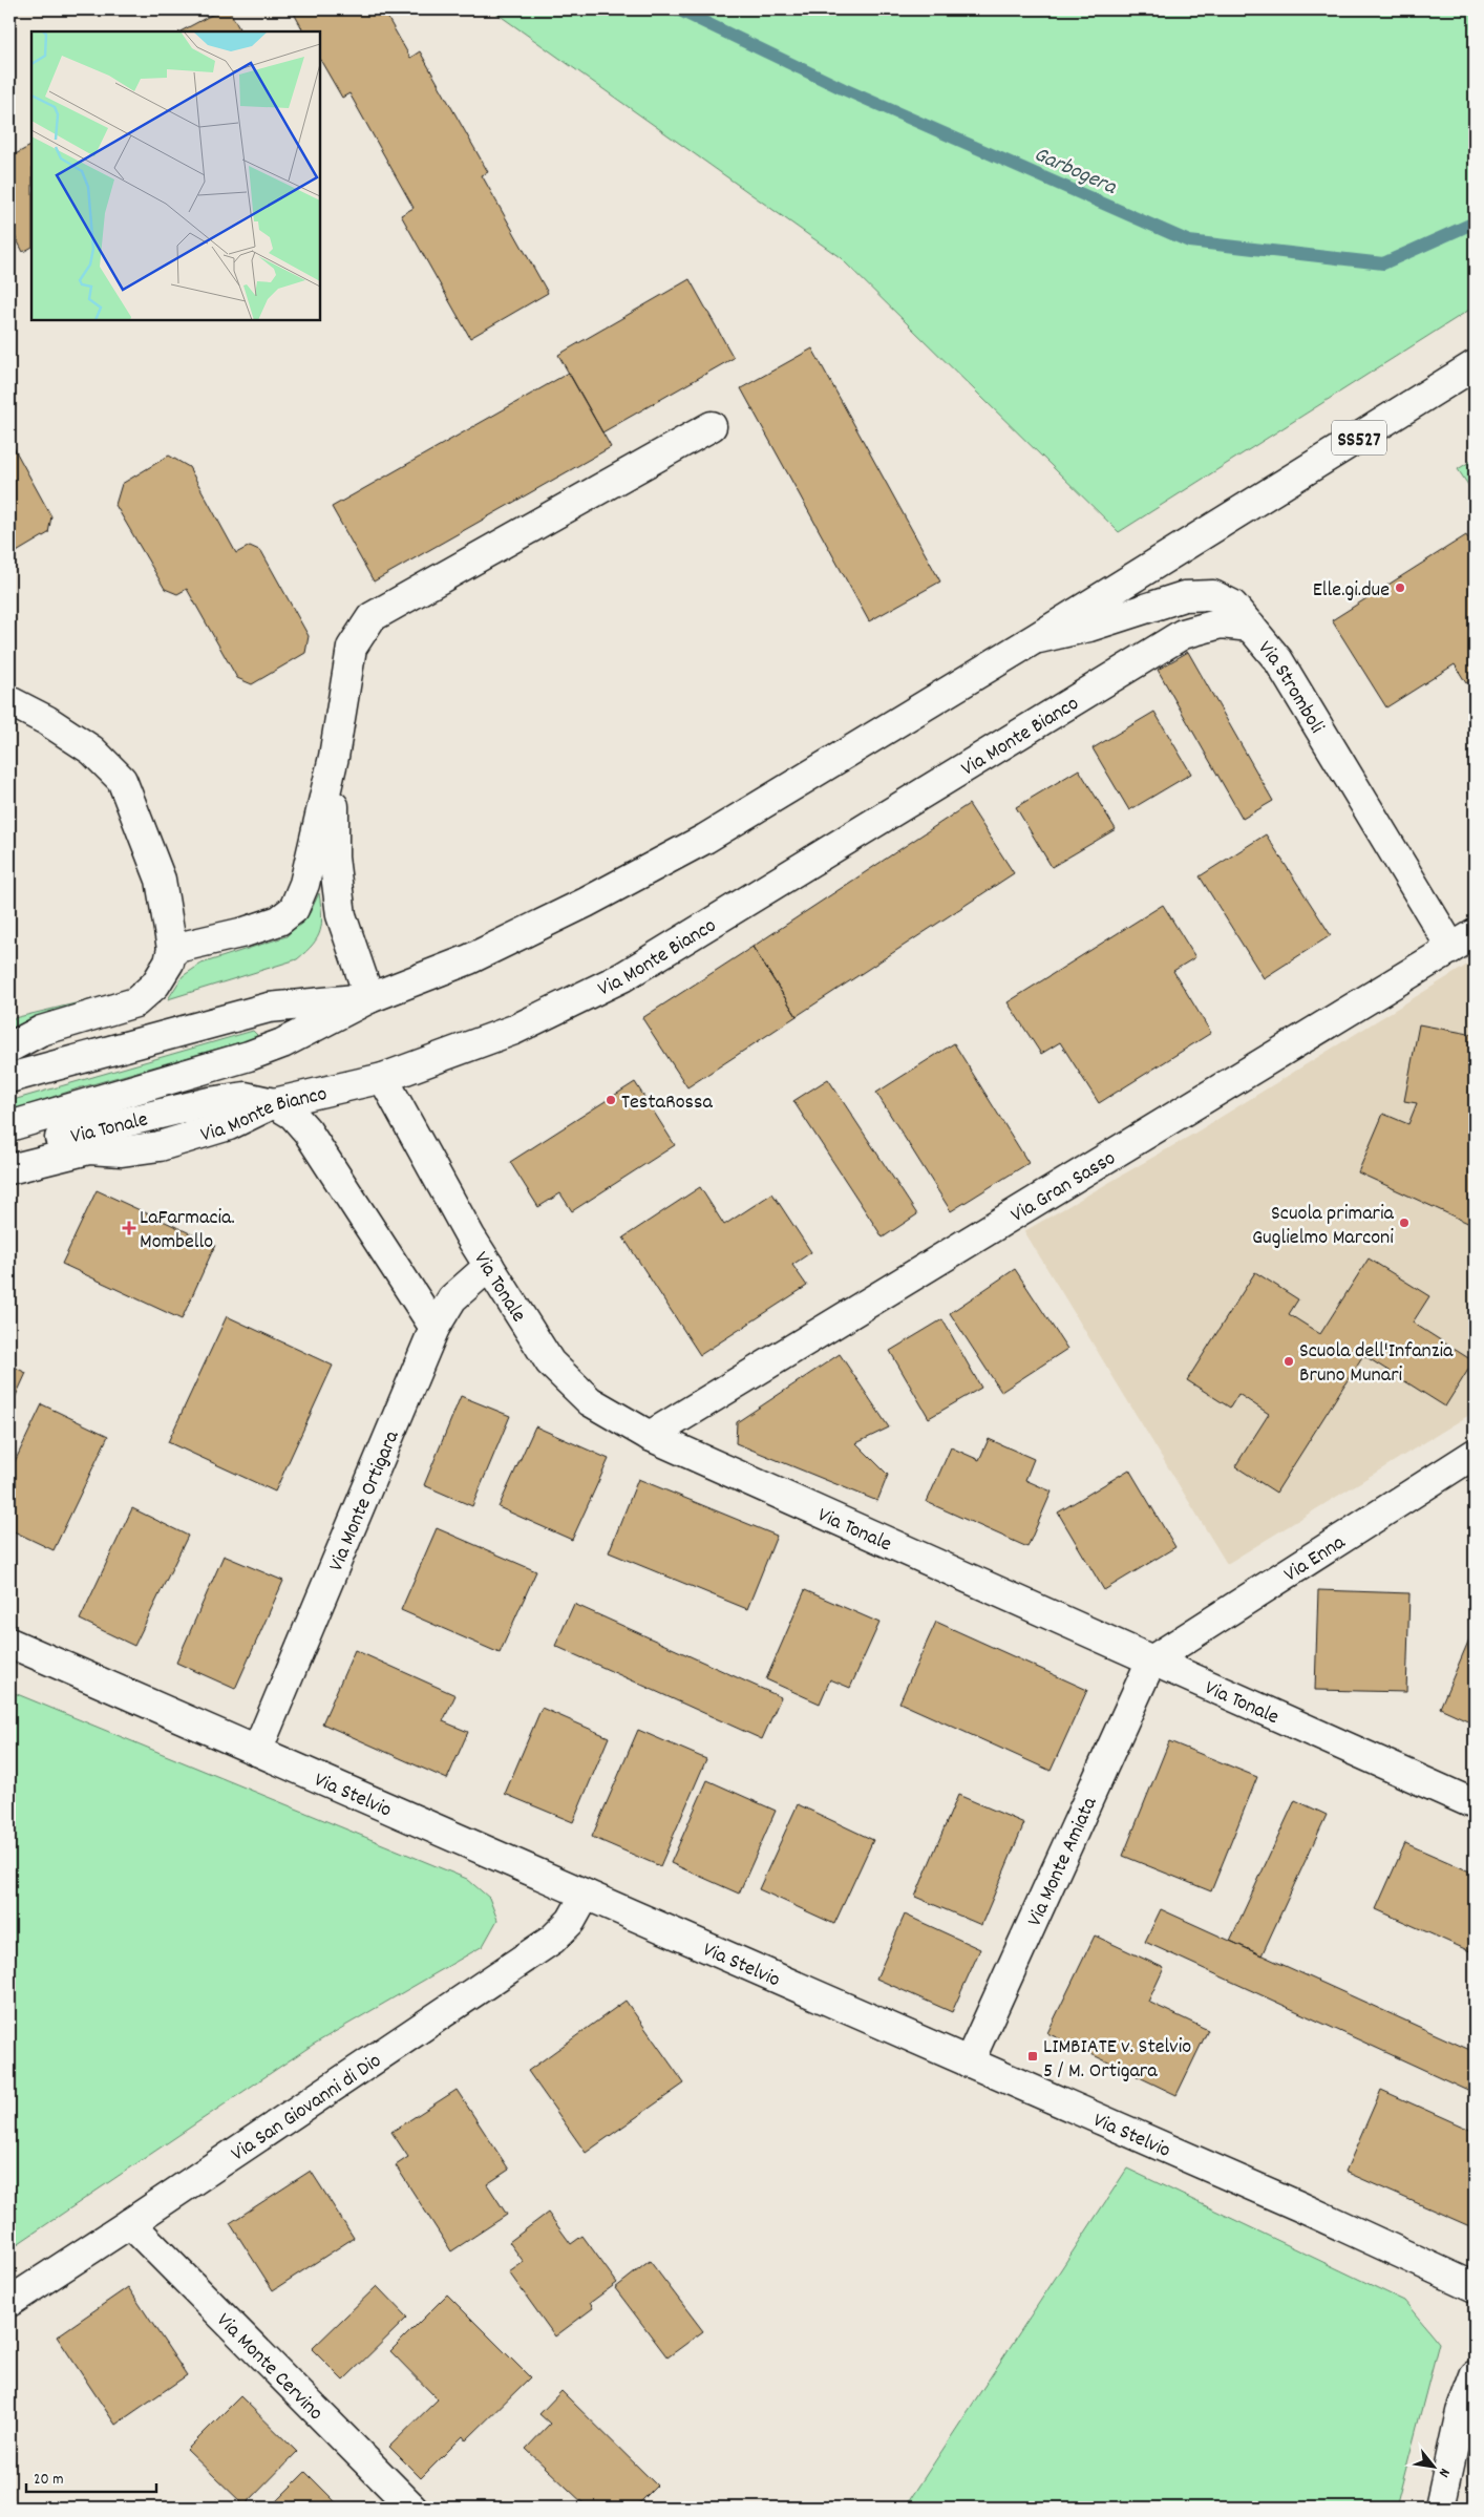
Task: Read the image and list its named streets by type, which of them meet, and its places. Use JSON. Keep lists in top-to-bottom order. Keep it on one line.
{"streets":{"street":["SS527","Via Stromboli","Via Monte Bianco","Via Tonale","Via Gran Sasso","Via Monte Ortigara","Via Enna","Via Stelvio","Via Monte Amiata","Via San Giovanni di Dio","Via Monte Cervino"]},"crossings":[["SS527","Via Stromboli"],["Via Stromboli","Via Monte Bianco"],["Via Stromboli","Via Gran Sasso"],["Via Monte Bianco","Via Tonale"],["Via Tonale","Via Gran Sasso"],["Via Tonale","Via Monte Ortigara"],["Via Tonale","Via Enna"],["Via Tonale","Via Monte Amiata"],["Via Monte Ortigara","Via Stelvio"],["Via Enna","Via Monte Amiata"],["Via Stelvio","Via Monte Amiata"],["Via Stelvio","Via San Giovanni di Dio"],["Via San Giovanni di Dio","Via Monte Cervino"]],"water":["Garbogera"],"places":{"other":["Elle.gi.due","TestaRossa","Scuola primaria Guglielmo Marconi","Scuola dell'Infanzia Bruno Munari"],"health":["LaFarmacia. Mombello"],"transit":["LIMBIATE v. Stelvio 5 / M. Ortigara"]},"scale_bar":"20 m","north":"bottom right"}
